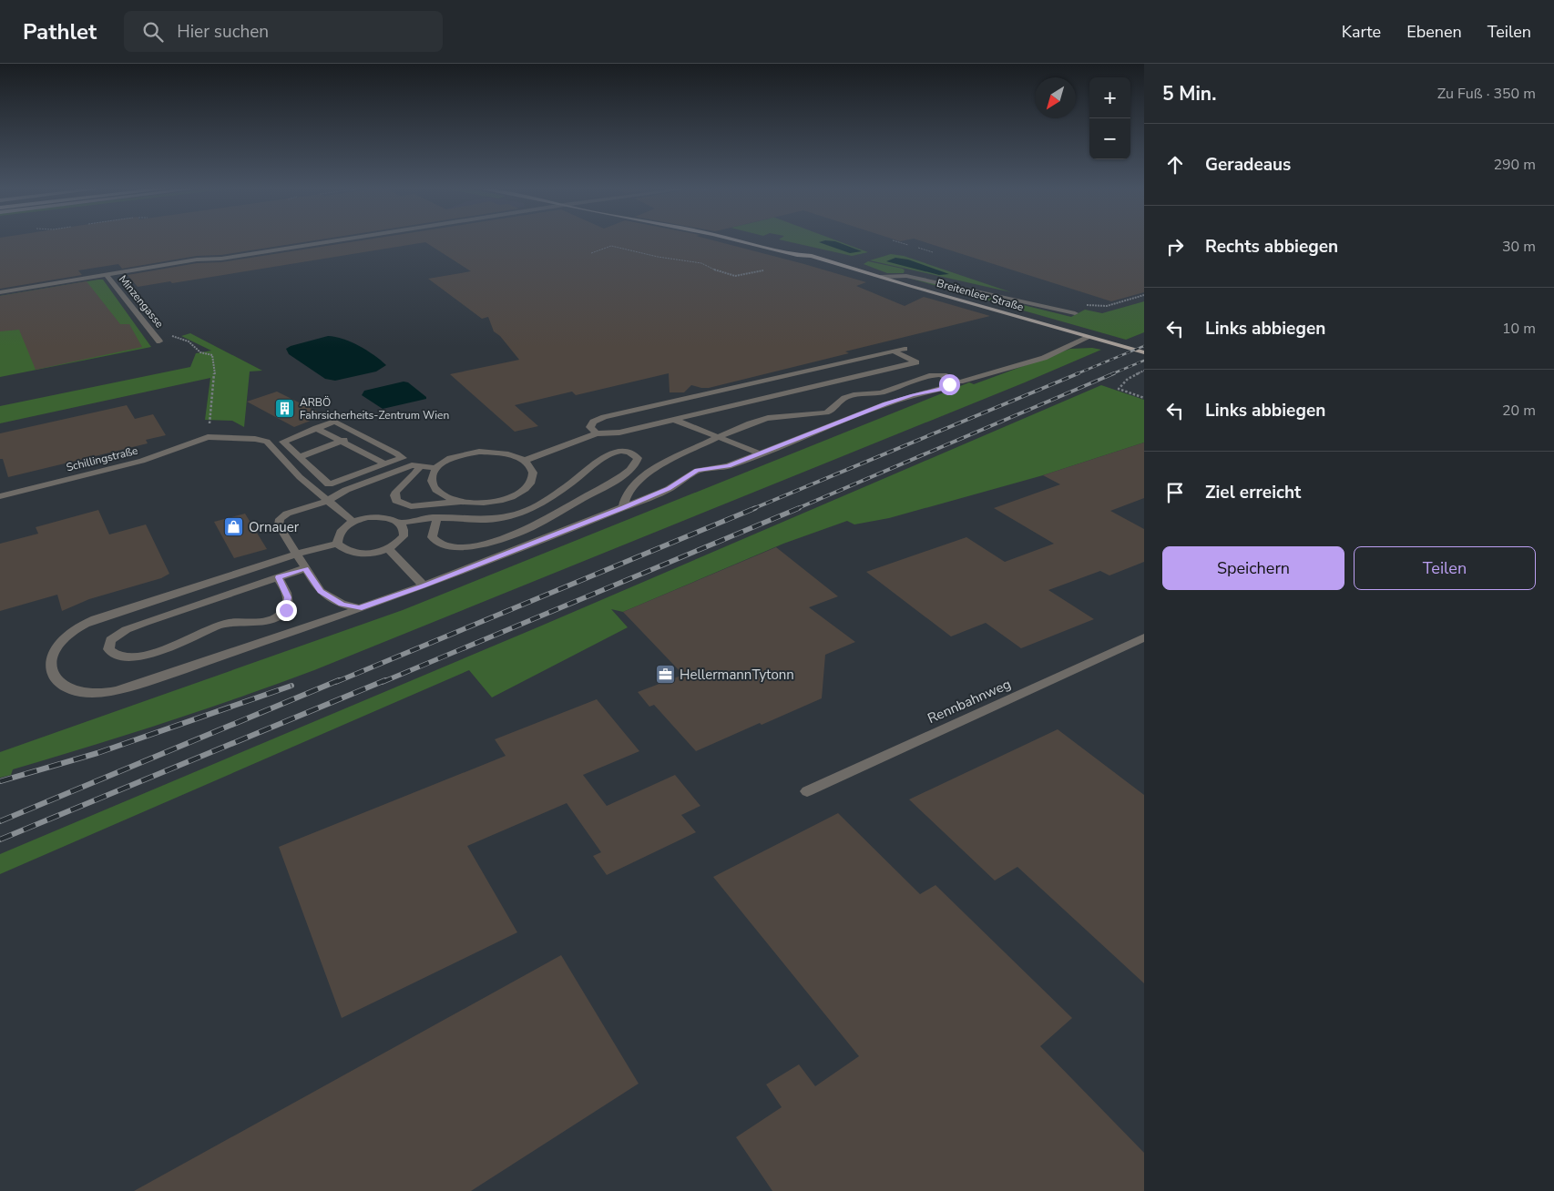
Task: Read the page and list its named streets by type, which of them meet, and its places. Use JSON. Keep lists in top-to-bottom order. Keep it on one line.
{"streets":{"main road":["Breitenleer Straße"],"street":["Minzengasse","Schillingstraße","Rennbahnweg"]},"places":{"building":["ARBÖ Fahrsicherheits-Zentrum Wien"],"shop":["Ornauer"],"office":["HellermannTytonn"]},"north":"bottom left","page":{"header":"Pathlet","search":"Hier suchen","nav":["Karte","Ebenen","Teilen"],"heading":["5 Min.","Zu Fuß · 350 m"],"map_buttons":["+","−"],"list":[["Geradeaus","290 m"],["Rechts abbiegen","30 m"],["Links abbiegen","10 m"],["Links abbiegen","20 m"],"Ziel erreicht"],"buttons":["Speichern","Teilen"]}}
